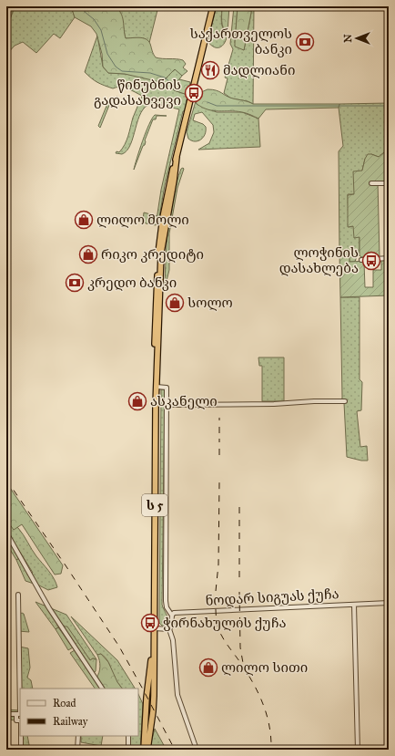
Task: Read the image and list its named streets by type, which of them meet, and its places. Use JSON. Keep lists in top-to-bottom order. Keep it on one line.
{"streets":{"highway":["ს 5"],"street":["ნოდარ სიგუას ქუჩა"]},"places":{"bank":["საქართველოს ბანკი","კრედო ბანკი"],"restaurant":["მადლიანი"],"bus stop":["წინუბნის გადასახვევი","ლოჭინის დასახლება","ჭირნახულის ქუჩა"],"shop":["ლილო მოლი","რიკო კრედიტი","სოლო","ასკანელი","ლილო სითი"]},"legend":["Road","Railway"],"north":"left"}
